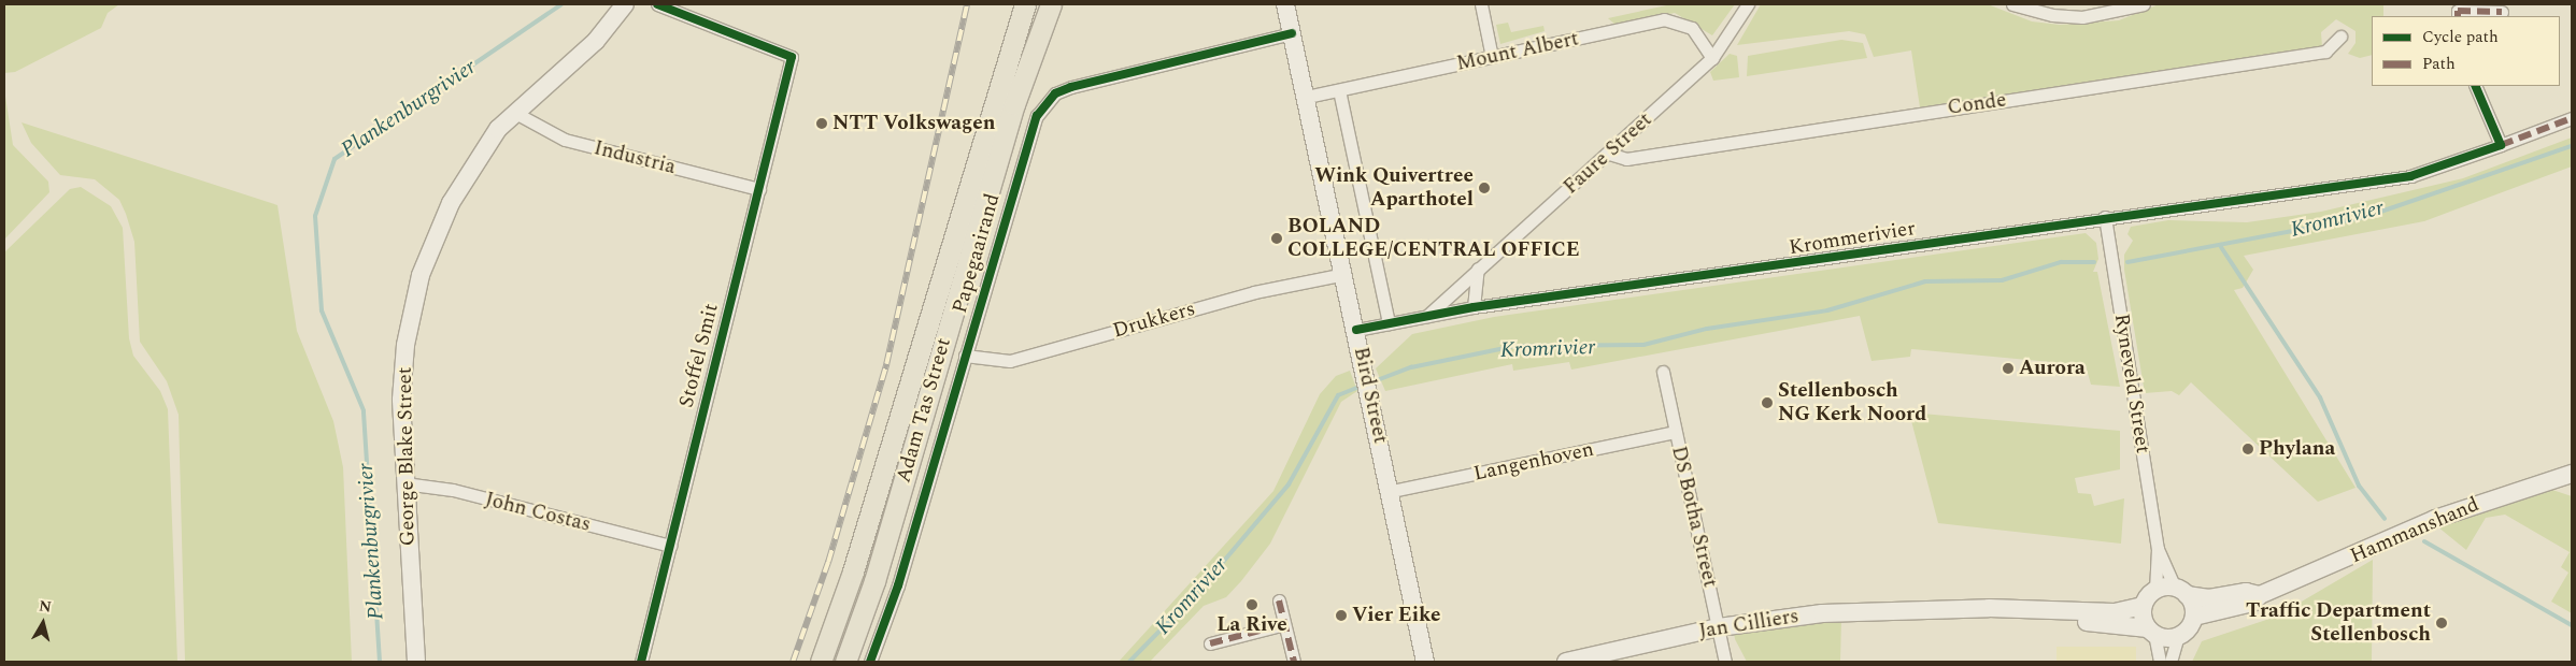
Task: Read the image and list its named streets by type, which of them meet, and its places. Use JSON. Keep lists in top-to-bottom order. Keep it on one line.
{"streets":{"main road":["Adam Tas Street"],"street":["Mount Albert","Conde","Faure Street","Industria","Krommerivier","Papegaairand","Drukkers","Stoffel Smit","Ryneveld Street","Bird Street","George Blake Street","Langenhoven","John Costas","DS Botha Street","Hammanshand","Jan Cilliers"]},"crossings":[["Mount Albert","Faure Street"],["Mount Albert","Bird Street"],["Conde","Faure Street"],["Faure Street","Krommerivier"],["Industria","Stoffel Smit"],["Industria","George Blake Street"],["Krommerivier","Ryneveld Street"],["Krommerivier","Bird Street"],["Papegaairand","Drukkers"],["Papegaairand","Bird Street"],["Drukkers","Bird Street"],["Stoffel Smit","John Costas"],["Ryneveld Street","Hammanshand"],["Ryneveld Street","Jan Cilliers"],["Bird Street","Langenhoven"],["George Blake Street","John Costas"],["Langenhoven","DS Botha Street"],["DS Botha Street","Jan Cilliers"],["Hammanshand","Jan Cilliers"]],"water":["Plankenburgrivier","Kromrivier"],"places":["NTT Volkswagen","Wink Quivertree Aparthotel","BOLAND COLLEGE/CENTRAL OFFICE","Aurora","Stellenbosch NG Kerk Noord","Phylana","La Rive","Vier Eike","Traffic Department Stellenbosch"],"legend":["Cycle path","Path"],"north":"top"}
